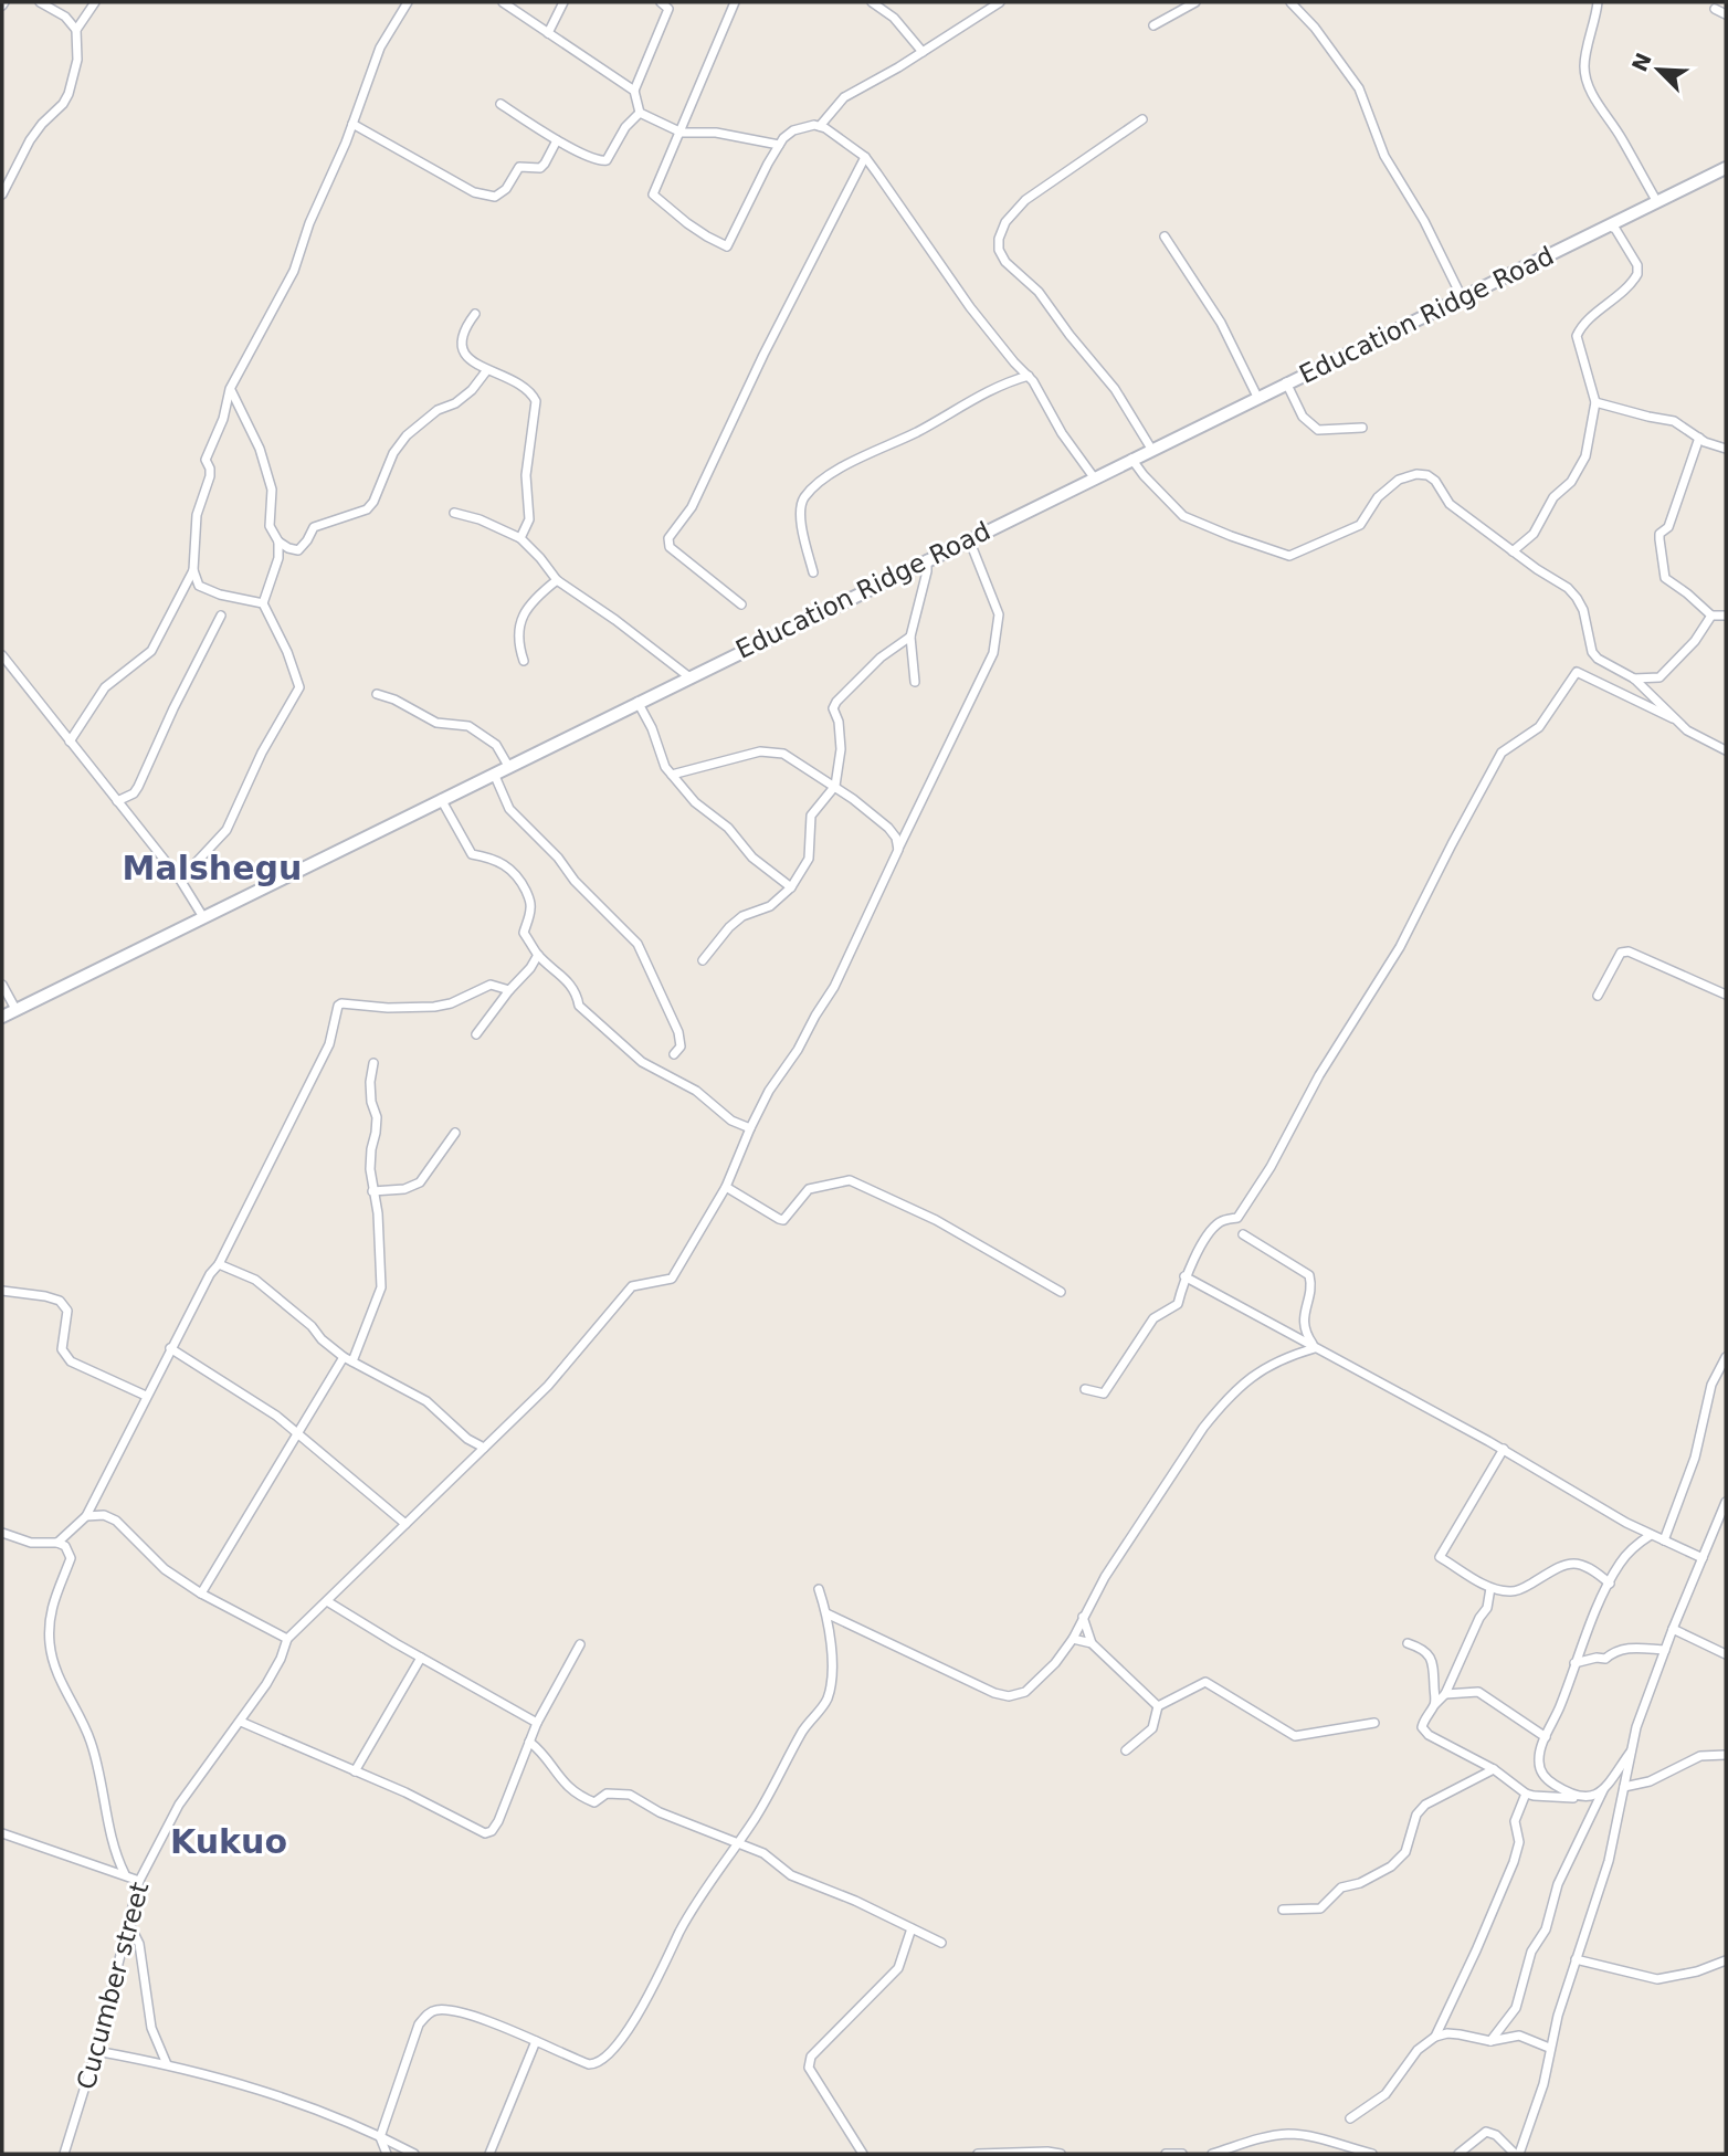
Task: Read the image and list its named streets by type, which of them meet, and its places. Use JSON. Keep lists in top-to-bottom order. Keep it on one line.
{"streets":{"main road":["Education Ridge Road"],"street":["Cucumber street"]},"districts":["Malshegu","Kukuo"],"north":"top left"}
